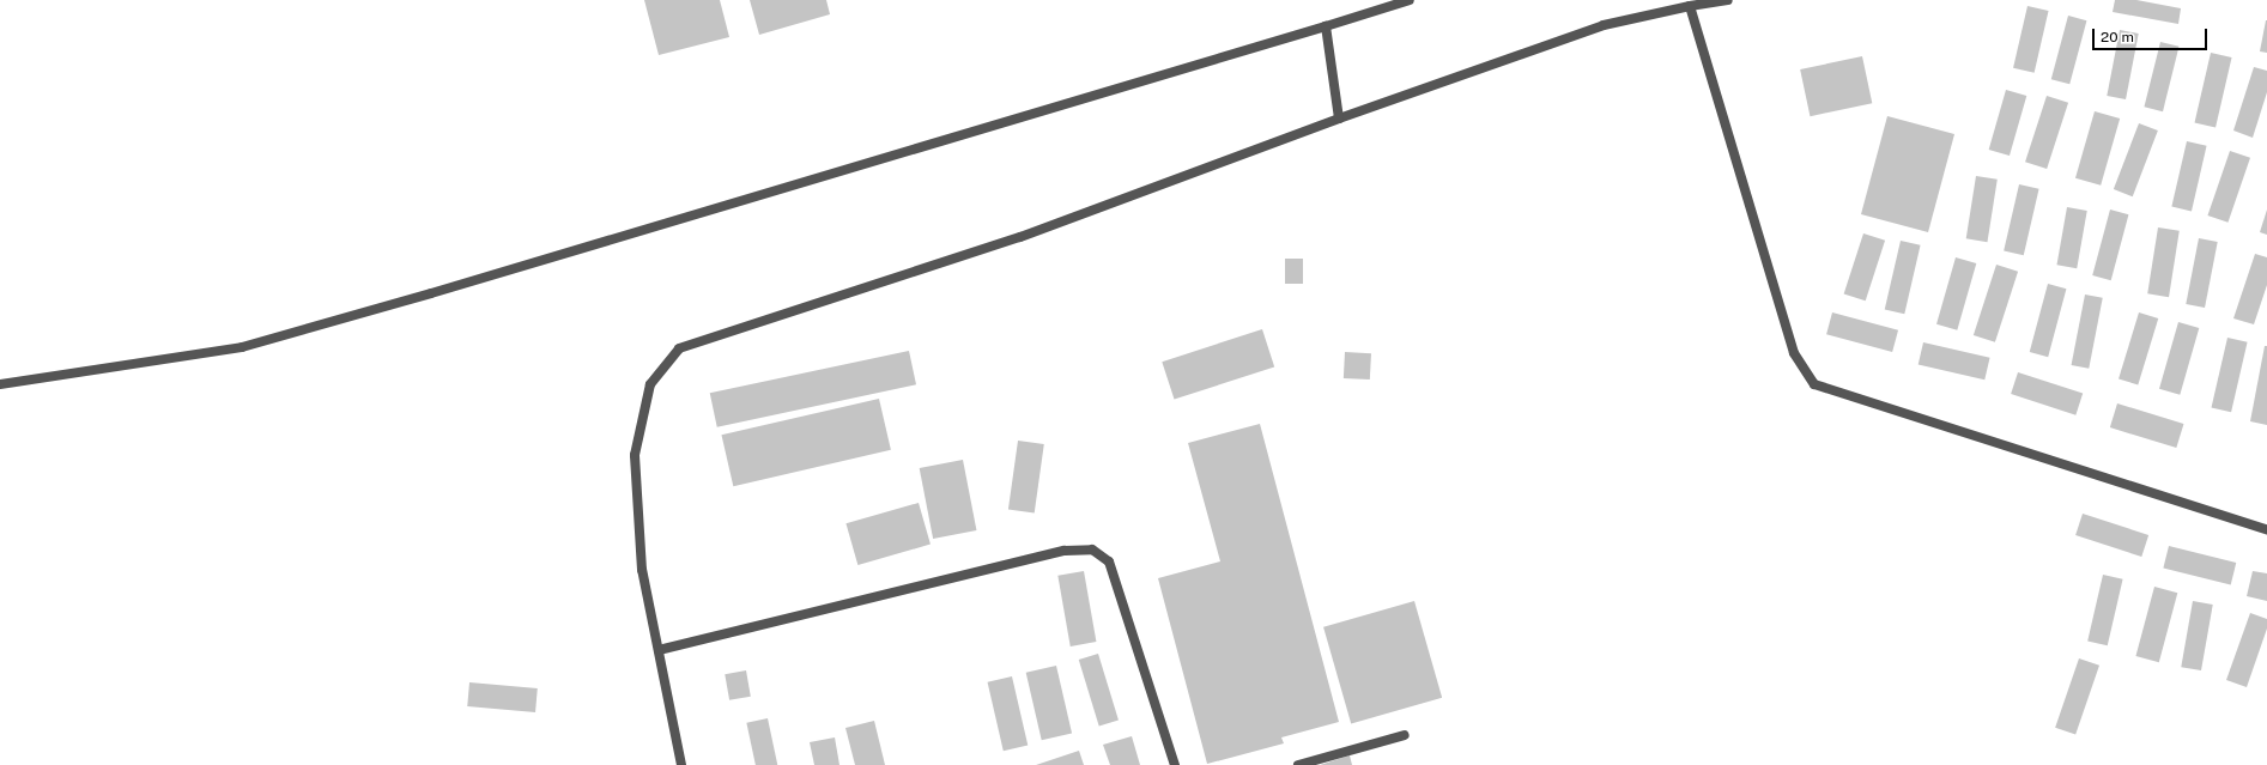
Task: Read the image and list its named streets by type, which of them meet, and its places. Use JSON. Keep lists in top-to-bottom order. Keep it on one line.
{"scale_bar":"20 m"}
